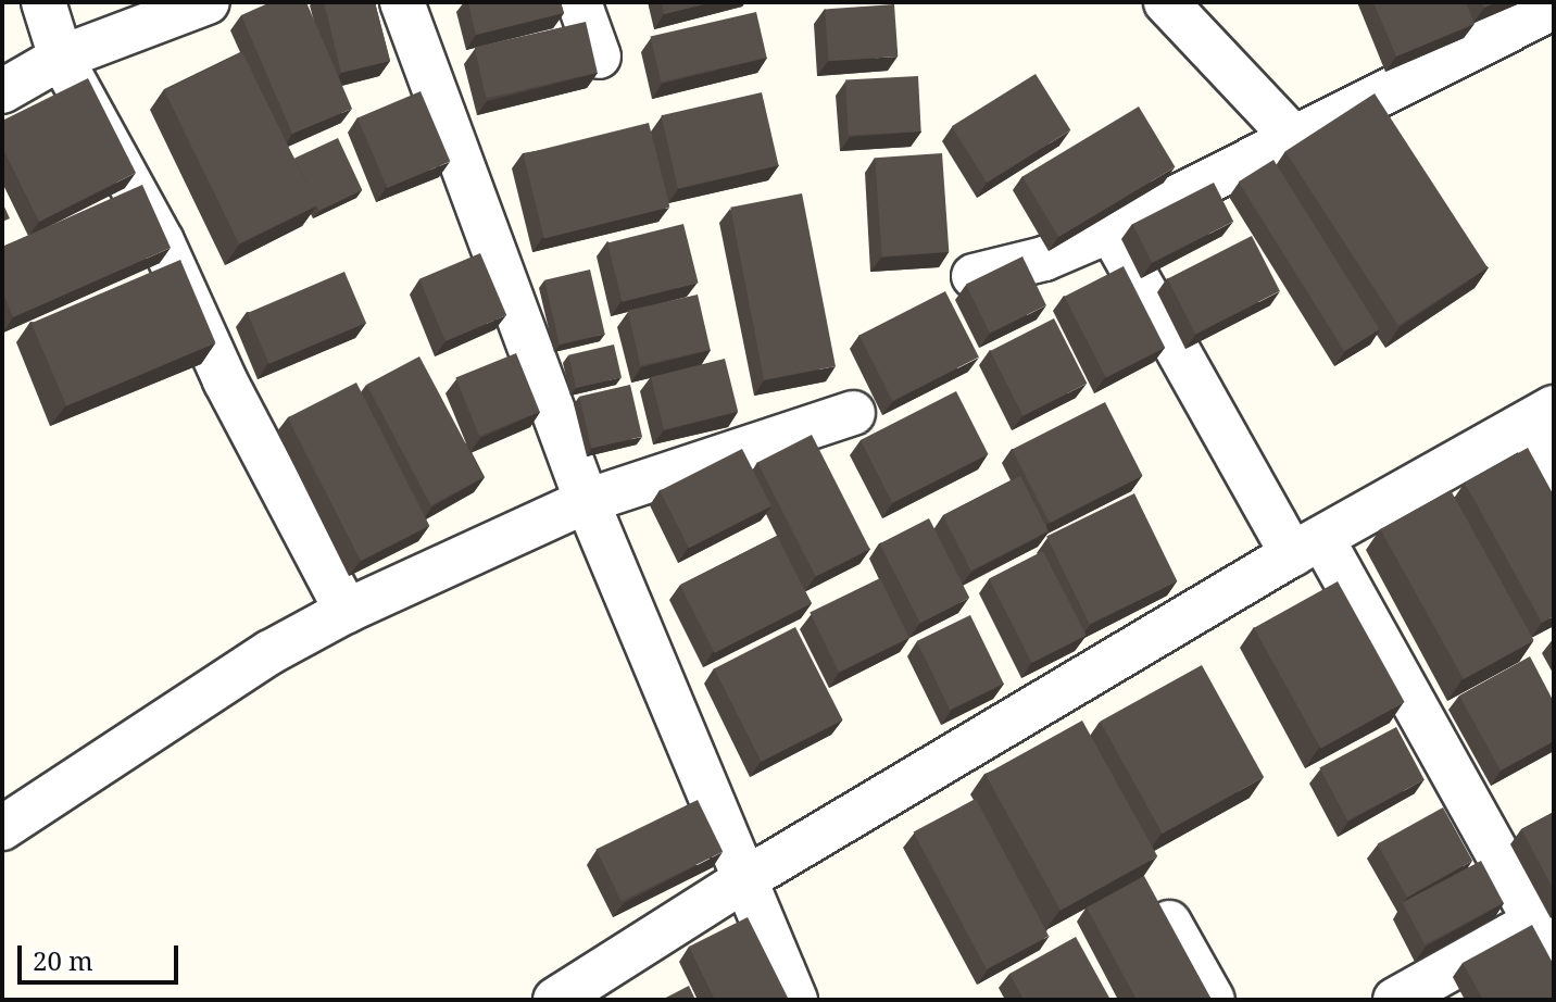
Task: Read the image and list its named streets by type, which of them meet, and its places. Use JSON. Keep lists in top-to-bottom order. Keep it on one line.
{"scale_bar":"20 m"}
